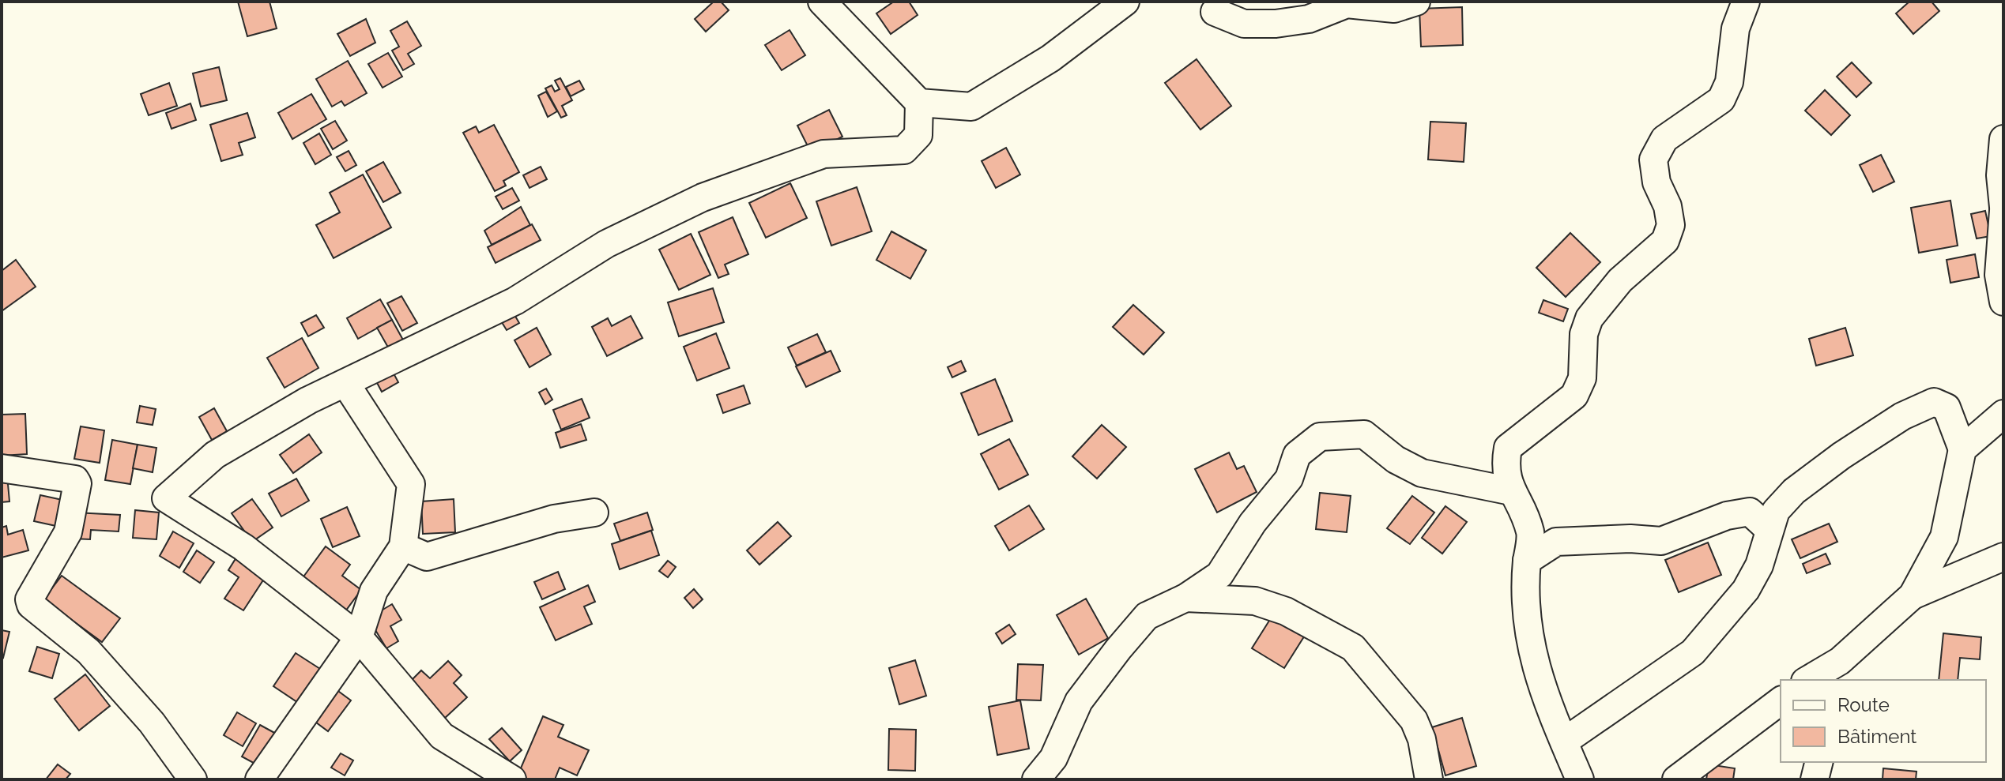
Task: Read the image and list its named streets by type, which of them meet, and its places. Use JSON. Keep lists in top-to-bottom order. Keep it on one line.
{"legend":["Route","Bâtiment"]}
